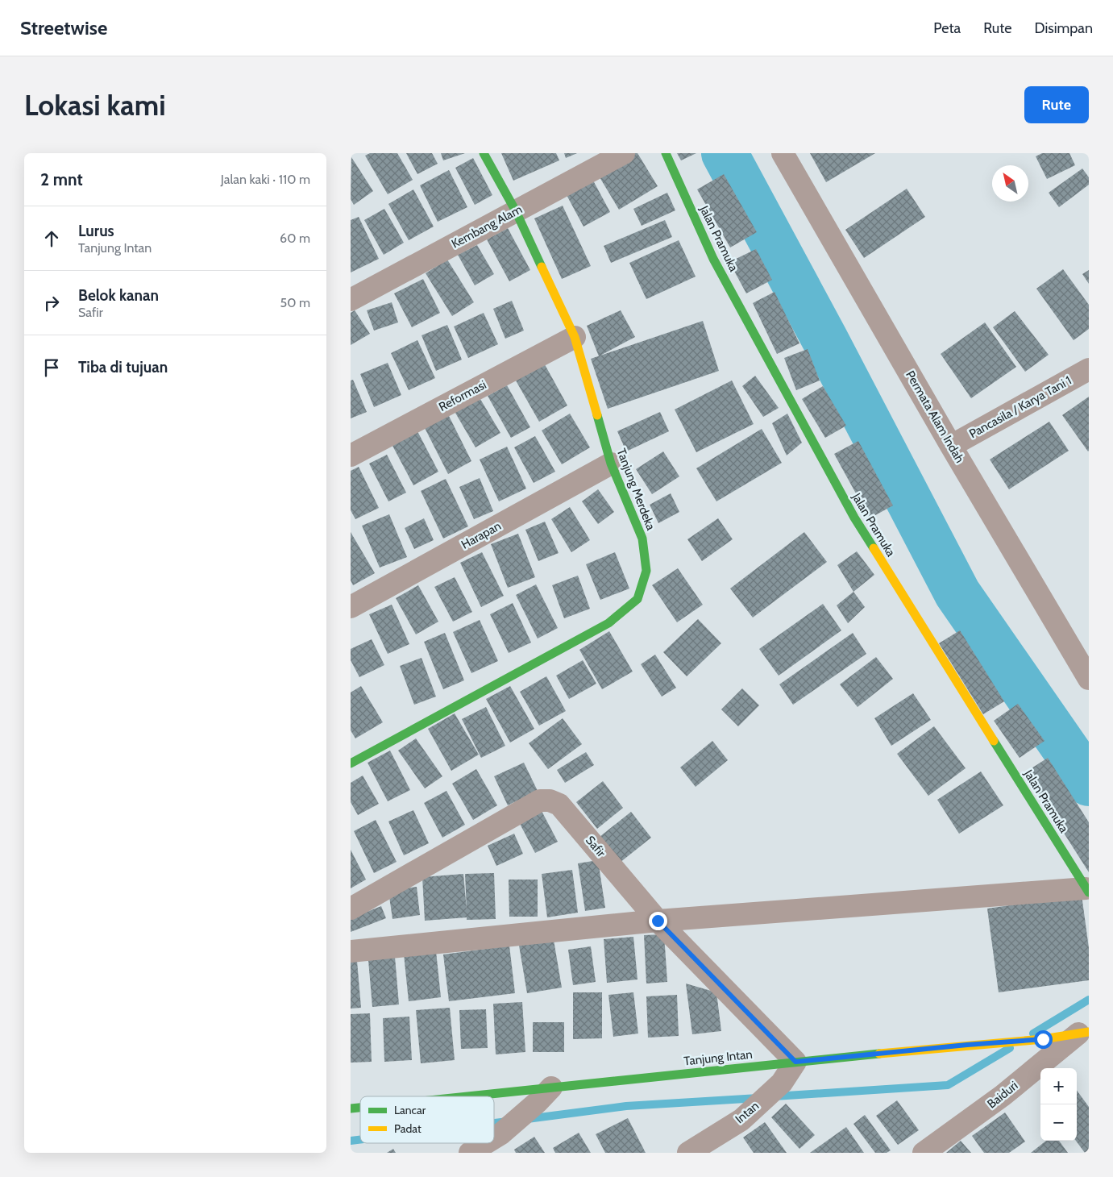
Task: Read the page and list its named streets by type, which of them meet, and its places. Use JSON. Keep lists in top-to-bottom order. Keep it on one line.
{"streets":{"street":["Kembang Alam","Jalan Pramuka","Reformasi","Pancasila / Karya Tani 1","Permata Alam Indah","Tanjung Merdeka","Harapan","Safir","Tanjung Intan","Baiduri","Intan"]},"crossings":[["Kembang Alam","Tanjung Merdeka"],["Reformasi","Tanjung Merdeka"],["Pancasila / Karya Tani 1","Permata Alam Indah"],["Tanjung Merdeka","Harapan"],["Safir","Tanjung Intan"],["Safir","Intan"],["Tanjung Intan","Baiduri"],["Tanjung Intan","Intan"]],"legend":["Lancar","Padat"],"north":"top left","page":{"header":"Streetwise","nav":["Peta","Rute","Disimpan"],"buttons":"Rute","title":"Lokasi kami","heading":["2 mnt","Jalan kaki · 110 m"],"list":[["Lurus","Tanjung Intan","60 m"],["Belok kanan","Safir","50 m"],"Tiba di tujuan"],"map_buttons":["+","−"]}}
